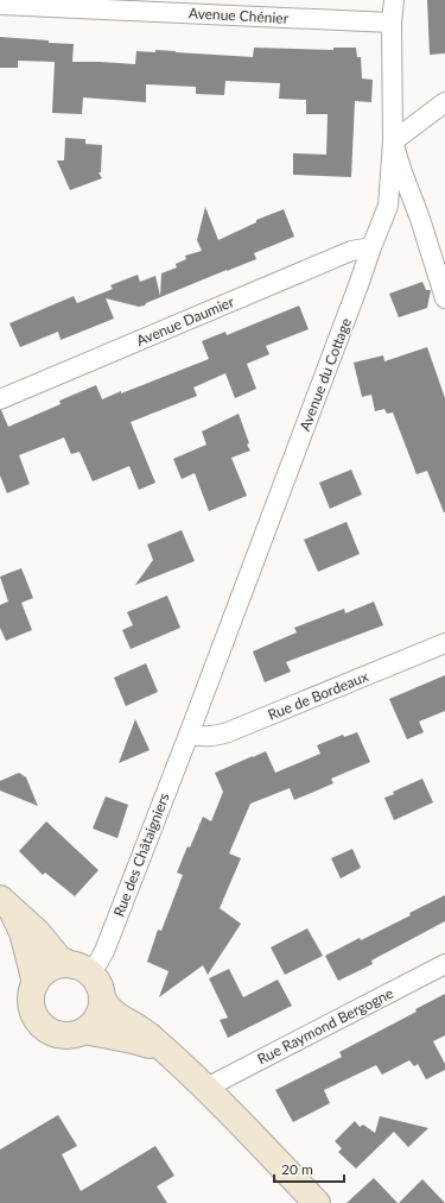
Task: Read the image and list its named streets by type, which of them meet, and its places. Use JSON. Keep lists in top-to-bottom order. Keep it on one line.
{"streets":{"street":["Avenue Chénier","Avenue Daumier","Avenue du Cottage","Rue de Bordeaux","Rue des Châtaigniers","Rue Raymond Bergogne"]},"crossings":[["Avenue Chénier","Avenue du Cottage"],["Avenue Daumier","Avenue du Cottage"],["Avenue du Cottage","Rue de Bordeaux"],["Avenue du Cottage","Rue des Châtaigniers"],["Rue de Bordeaux","Rue des Châtaigniers"]],"scale_bar":"20 m"}
